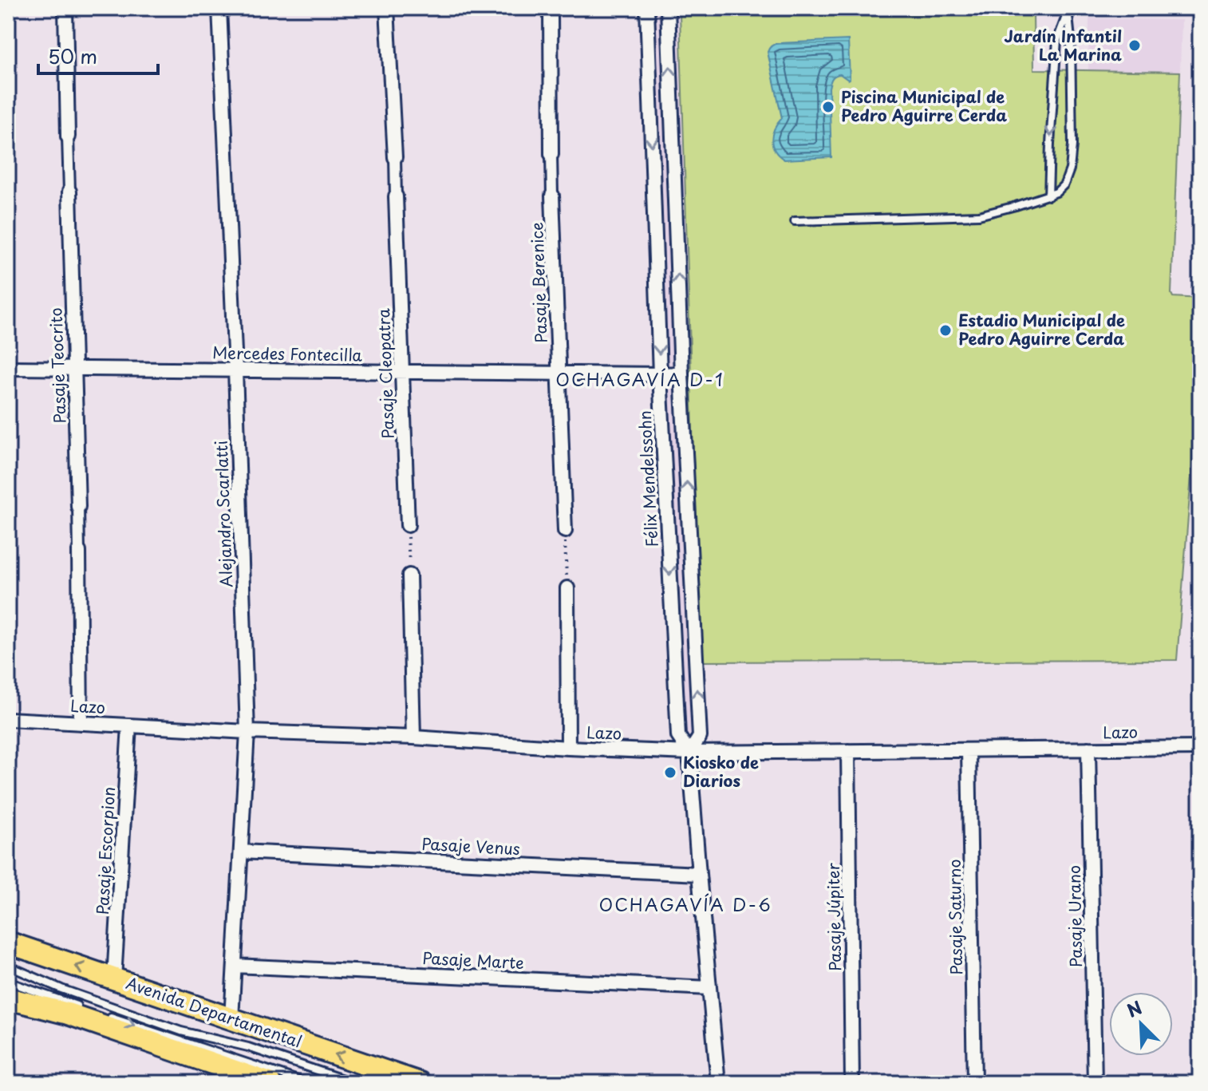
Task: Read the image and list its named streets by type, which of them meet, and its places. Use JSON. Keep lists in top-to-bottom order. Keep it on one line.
{"streets":{"main road":["Avenida Departamental"],"street":["Pasaje Berenice","Mercedes Fontecilla","Pasaje Teocrito","Pasaje Cleopatra","Félix Mendelssohn","Alejandro Scarlatti","Lazo","Pasaje Venus","Pasaje Escorpion","Pasaje Urano","Pasaje Júpiter","Pasaje Saturno","Pasaje Marte"]},"crossings":[["Pasaje Berenice","Mercedes Fontecilla"],["Mercedes Fontecilla","Pasaje Teocrito"],["Mercedes Fontecilla","Pasaje Cleopatra"],["Mercedes Fontecilla","Félix Mendelssohn"],["Mercedes Fontecilla","Alejandro Scarlatti"],["Pasaje Teocrito","Lazo"],["Félix Mendelssohn","Lazo"],["Félix Mendelssohn","Pasaje Venus"],["Félix Mendelssohn","Pasaje Marte"],["Alejandro Scarlatti","Lazo"],["Alejandro Scarlatti","Pasaje Venus"],["Alejandro Scarlatti","Pasaje Marte"],["Alejandro Scarlatti","Avenida Departamental"],["Lazo","Pasaje Escorpion"],["Lazo","Pasaje Urano"],["Lazo","Pasaje Júpiter"],["Lazo","Pasaje Saturno"],["Pasaje Escorpion","Avenida Departamental"]],"districts":["OCHAGAVÍA D-1","OCHAGAVÍA D-6"],"places":["Jardín Infantil La Marina","Piscina Municipal de Pedro Aguirre Cerda","Estadio Municipal de Pedro Aguirre Cerda","Kiosko de Diarios"],"scale_bar":"50 m","north":"top left"}
